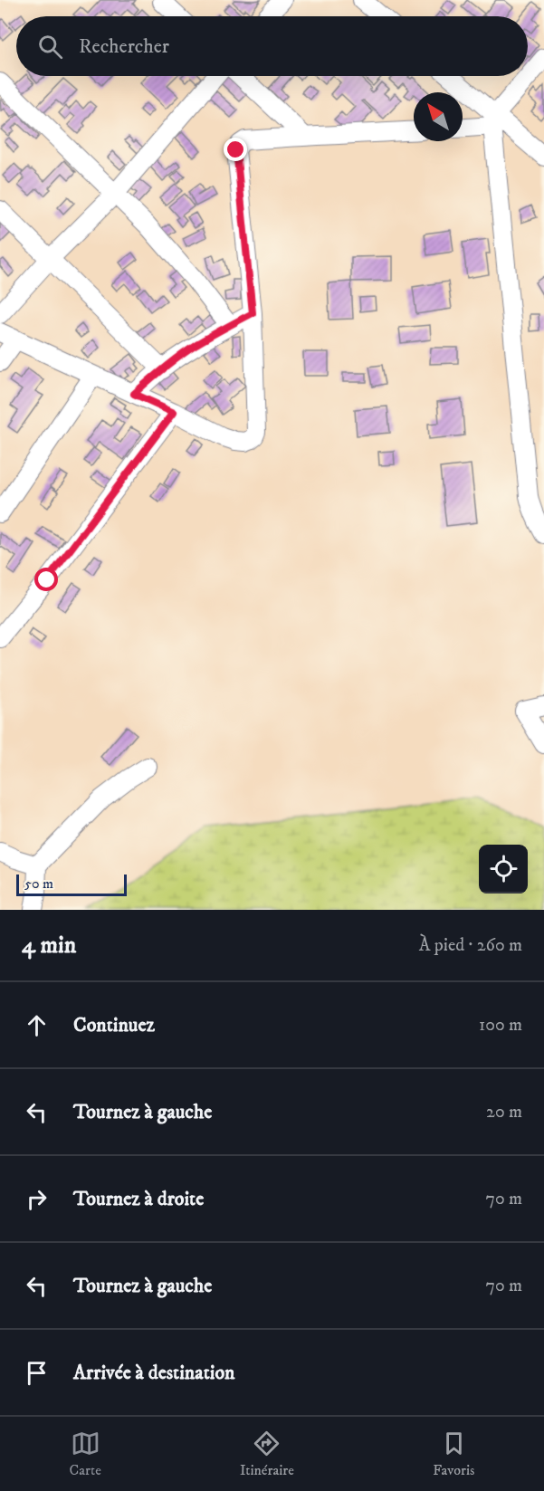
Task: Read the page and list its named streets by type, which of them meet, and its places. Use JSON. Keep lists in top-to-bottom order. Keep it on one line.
{"scale_bar":"50 m","north":"top left","page":{"search":"Rechercher","scale":"50 m","heading":["4 min","À pied · 260 m"],"list":[["Continuez","100 m"],["Tournez à gauche","20 m"],["Tournez à droite","70 m"],["Tournez à gauche","70 m"],"Arrivée à destination"],"nav":["Carte","Itinéraire","Favoris"]}}
